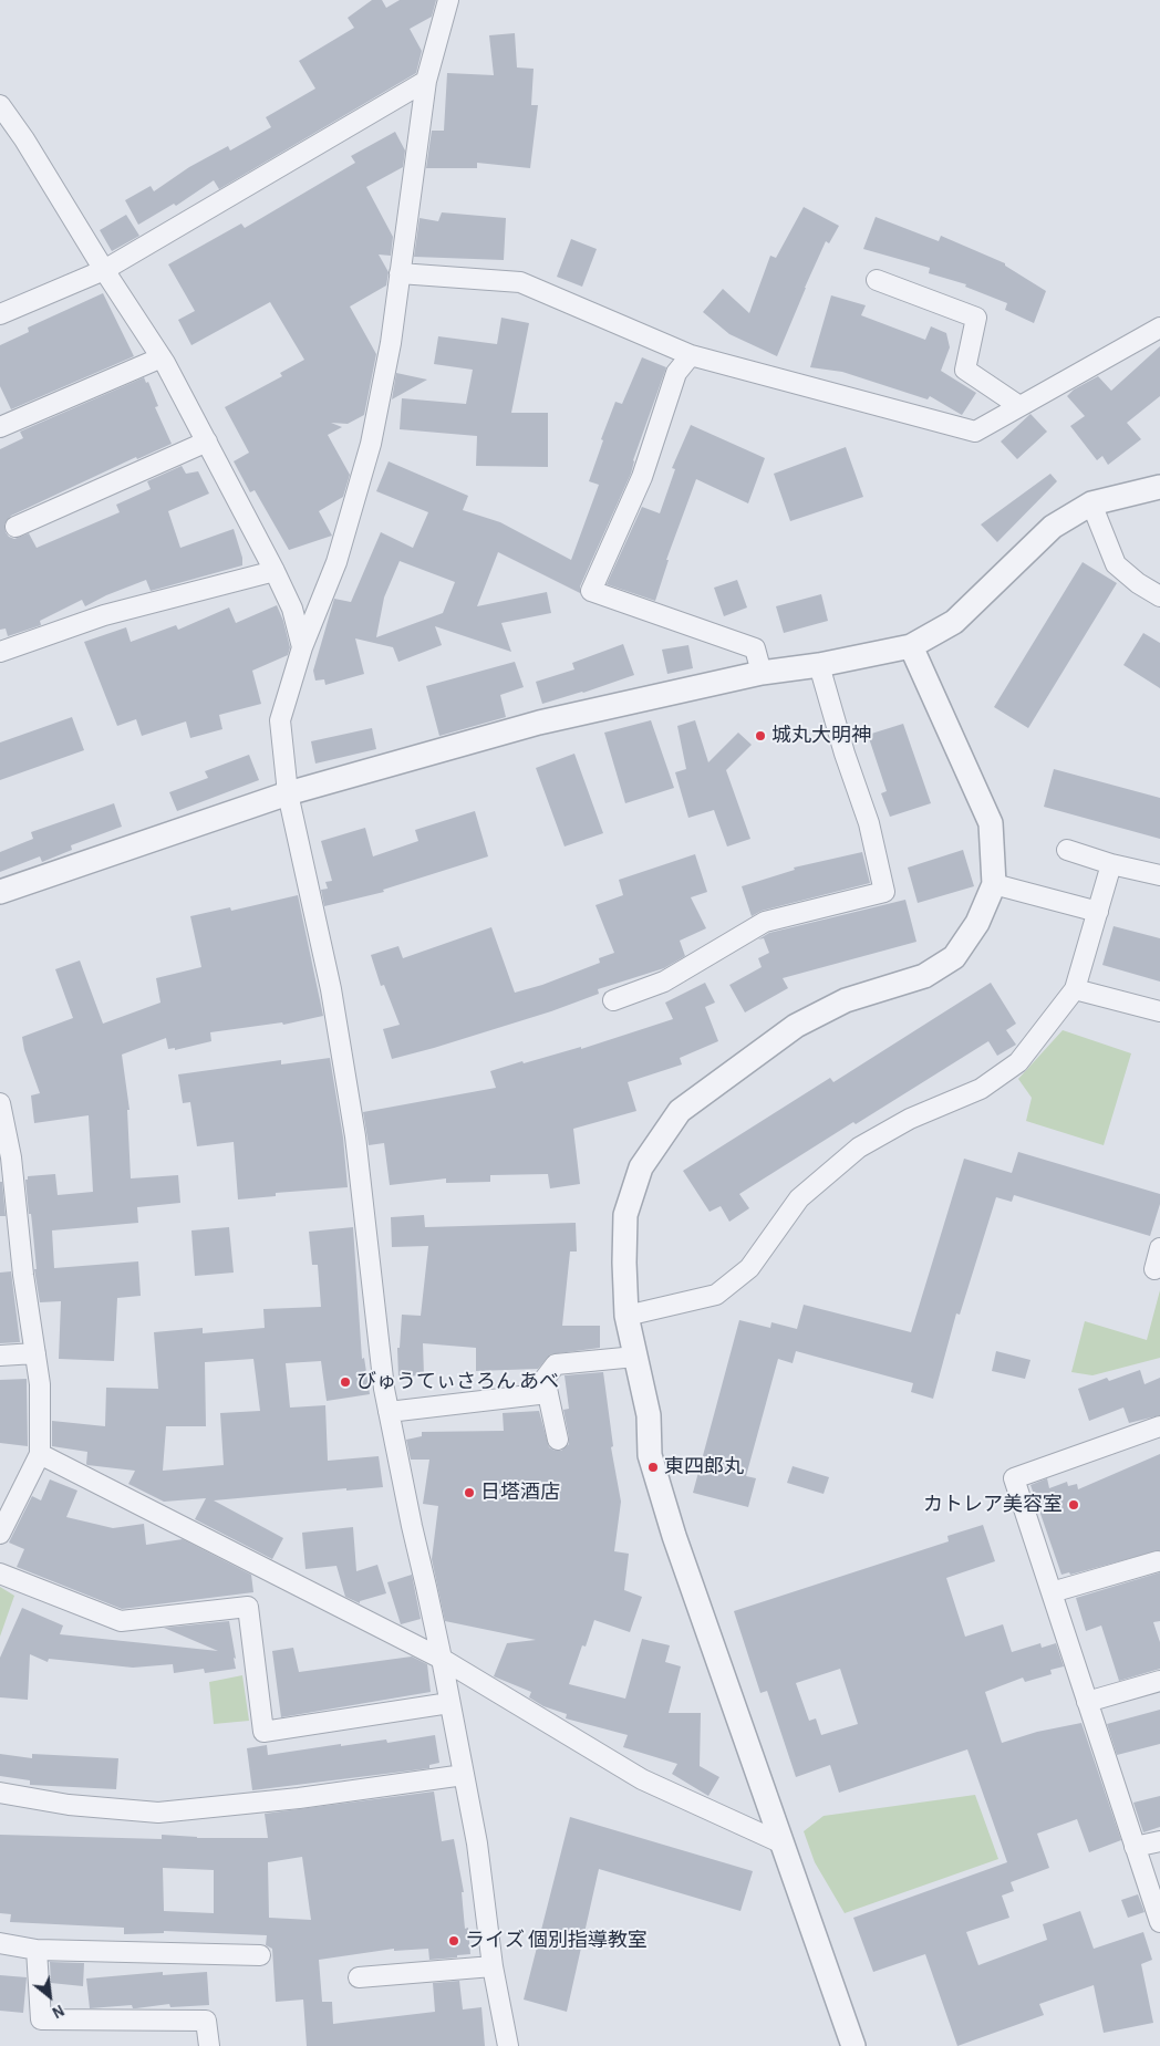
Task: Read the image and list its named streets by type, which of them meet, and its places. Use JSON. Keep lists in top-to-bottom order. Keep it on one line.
{"places":["城丸大明神","びゅうてぃさろん あべ","東四郎丸","日塔酒店","カトレア美容室","ライズ 個別指導教室"],"north":"bottom right"}
